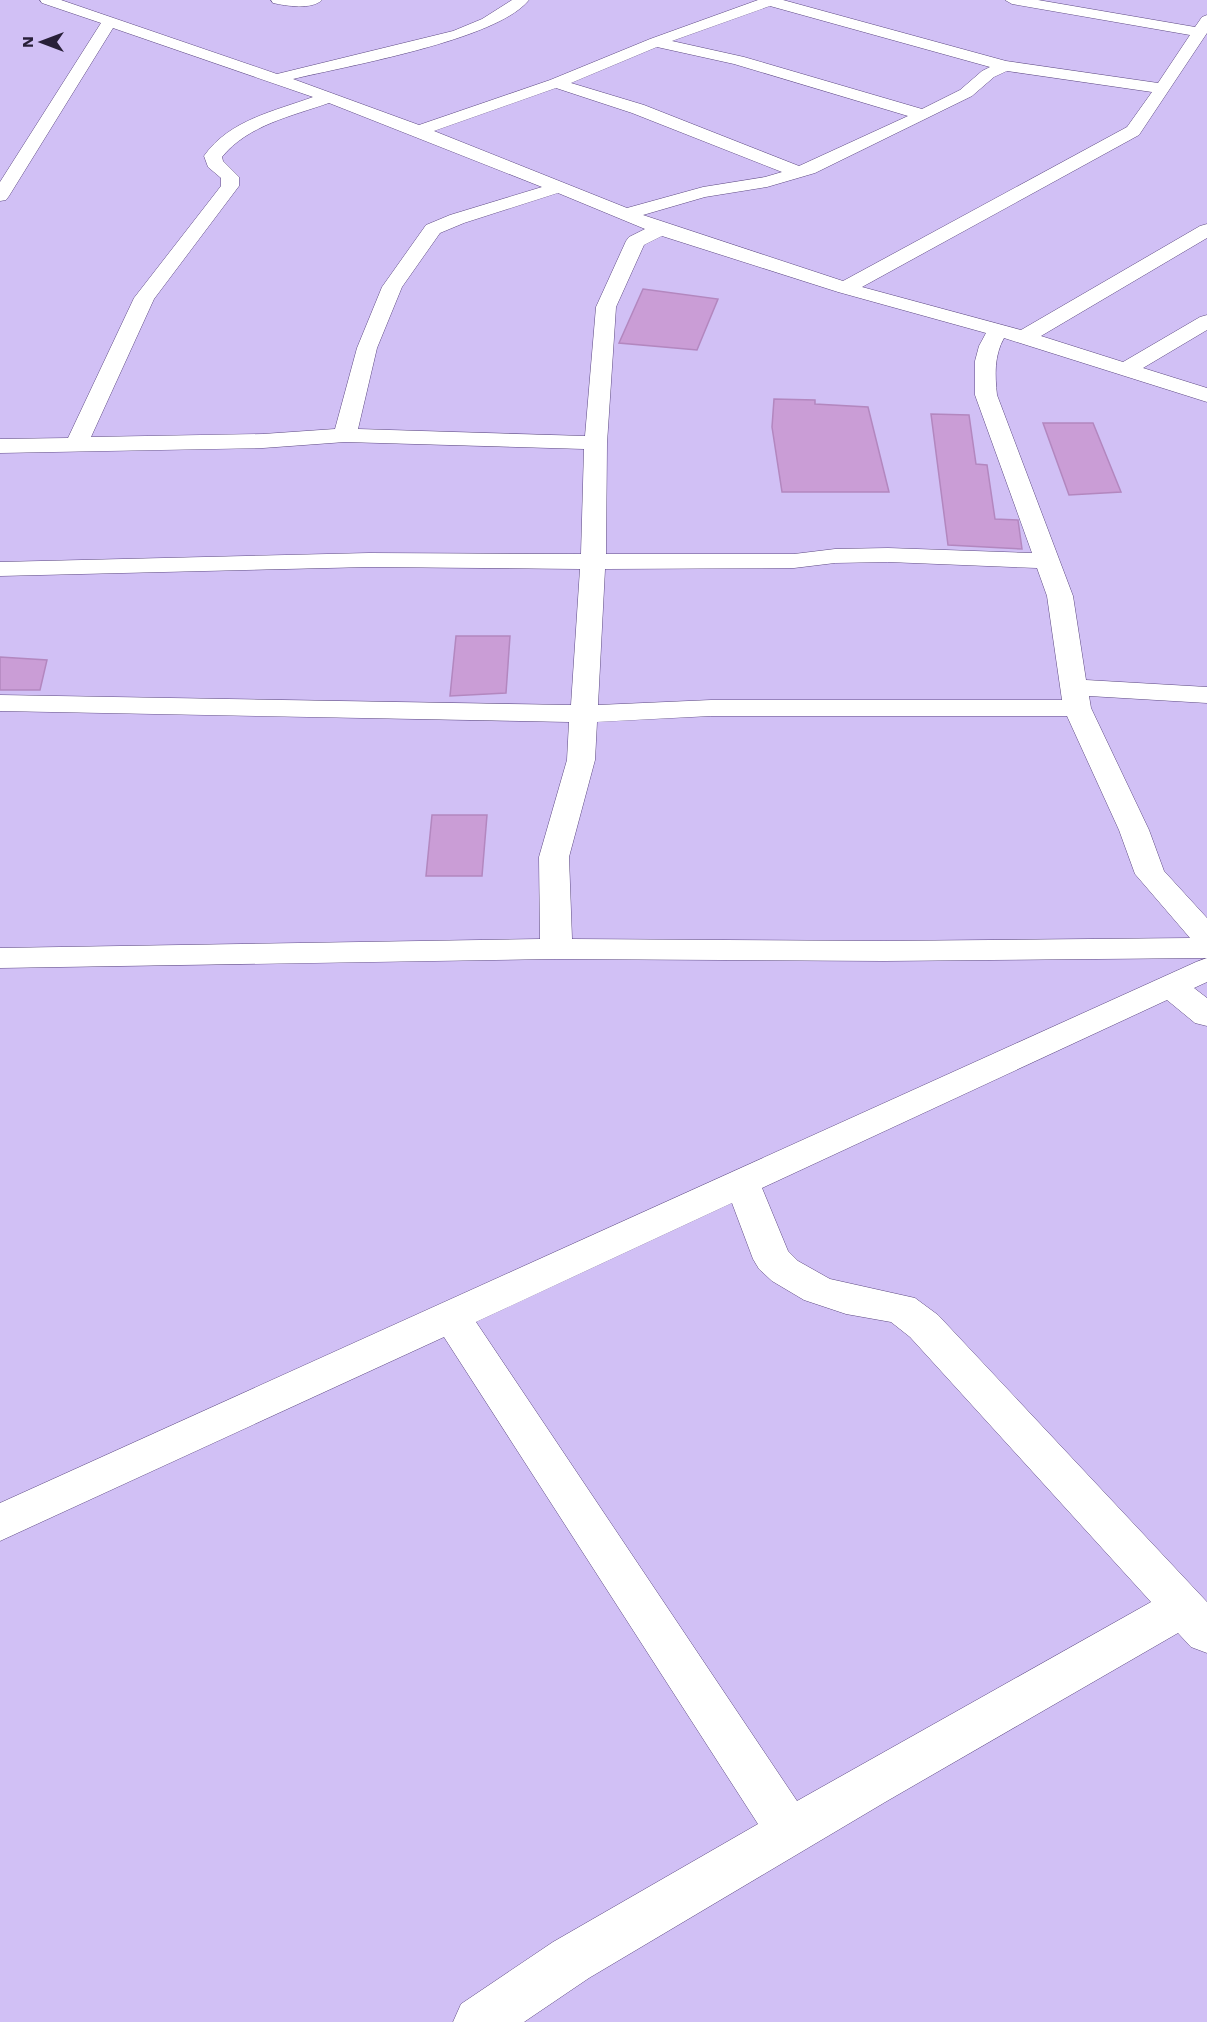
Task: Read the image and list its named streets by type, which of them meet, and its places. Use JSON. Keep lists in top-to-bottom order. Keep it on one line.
{"north":"left"}
